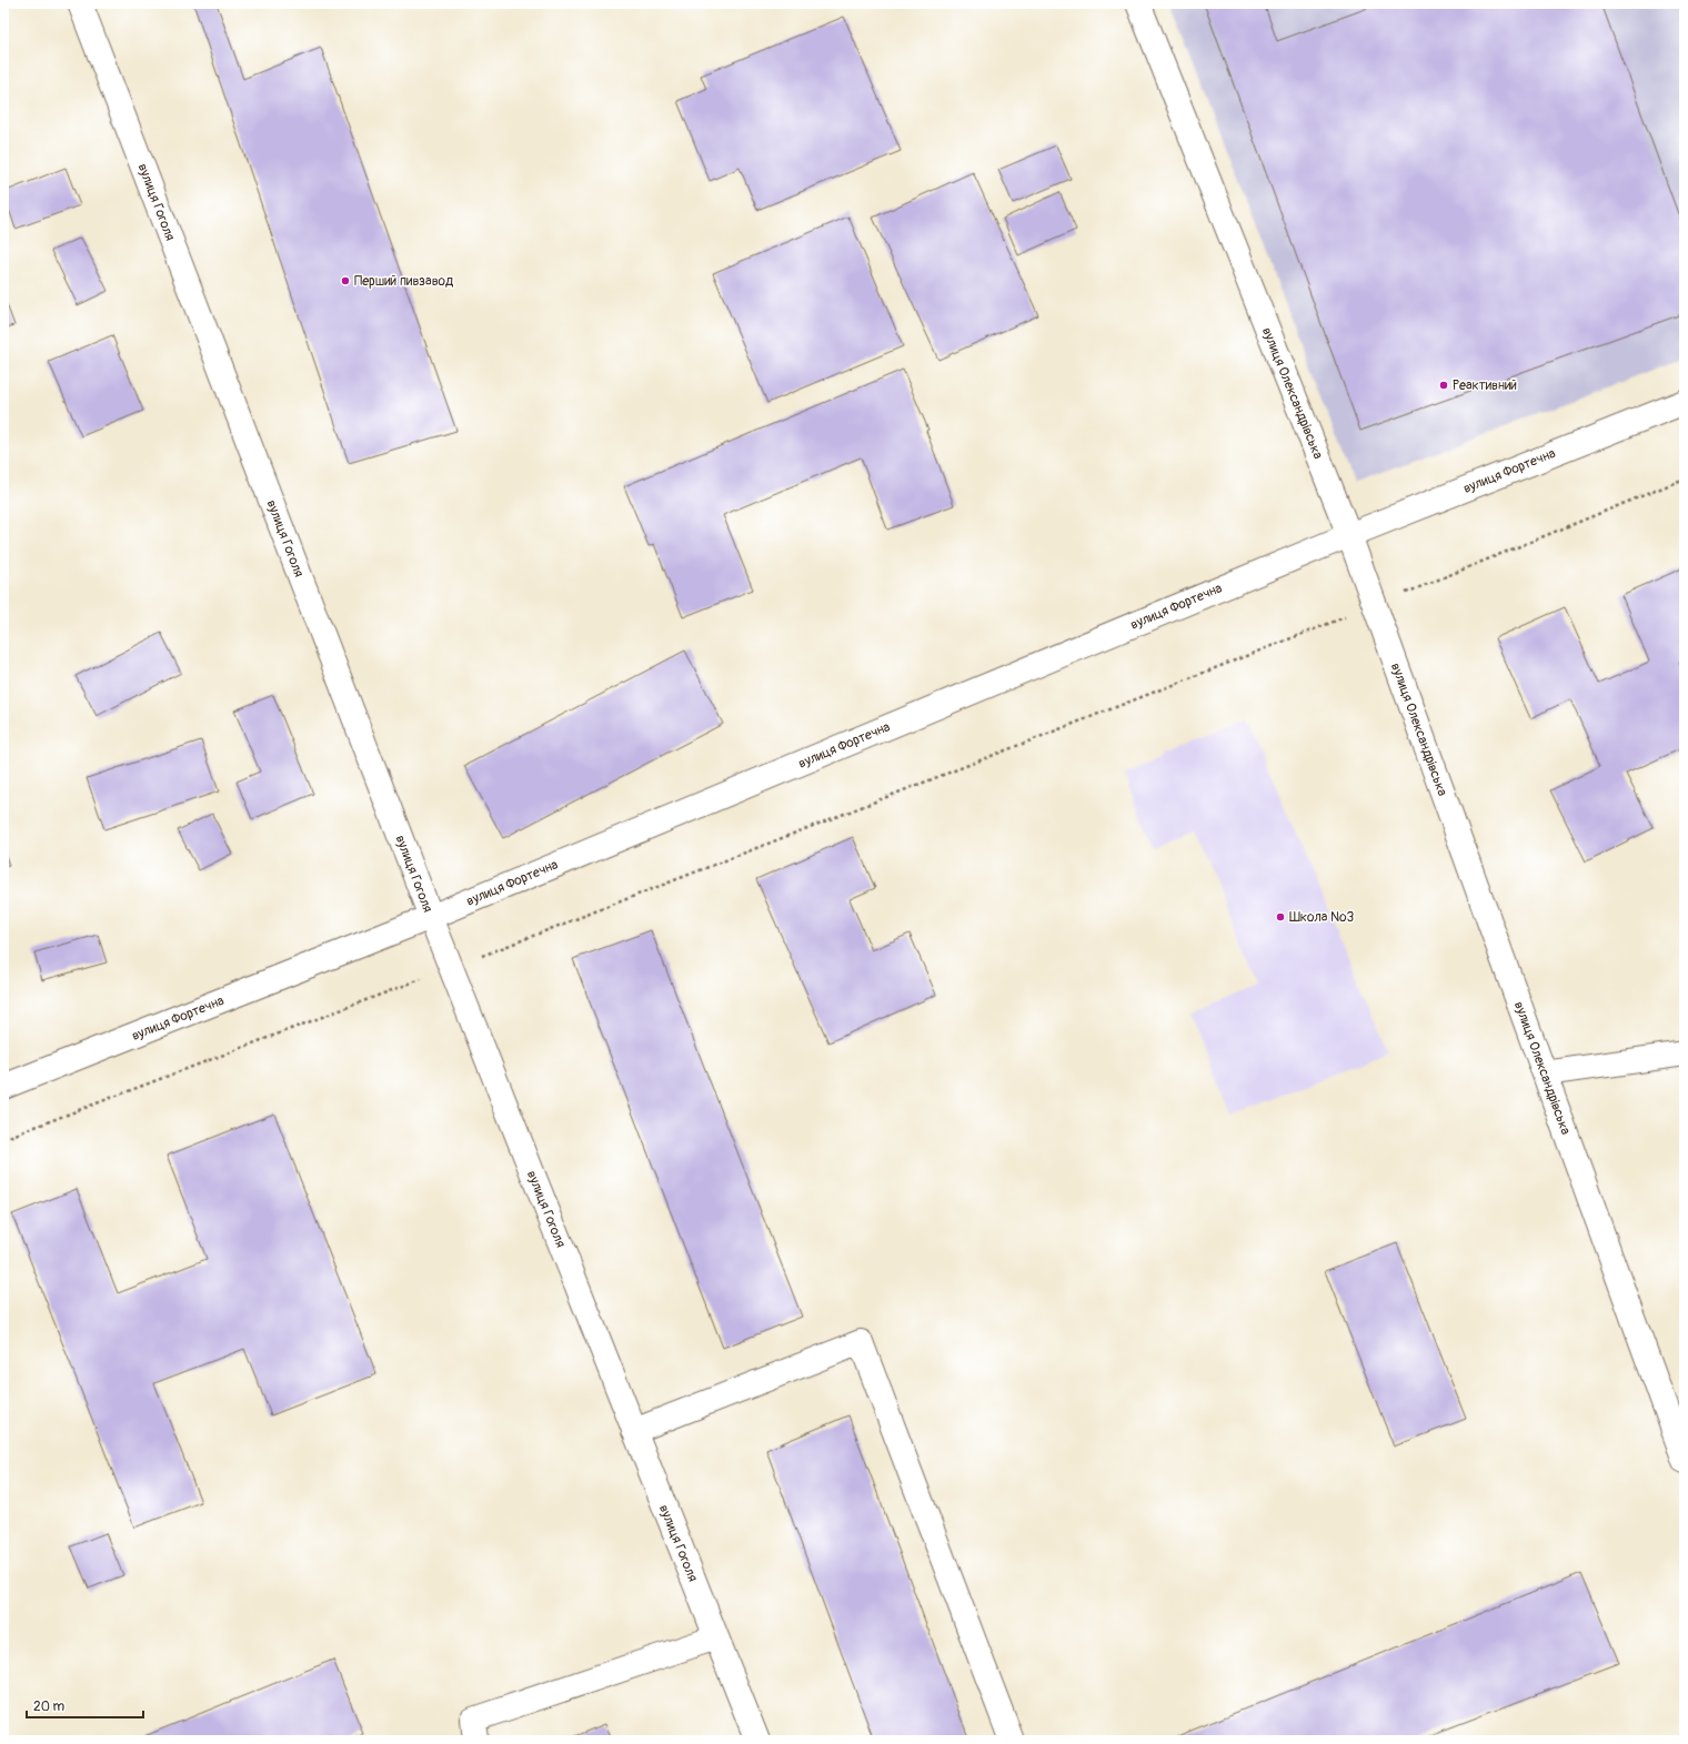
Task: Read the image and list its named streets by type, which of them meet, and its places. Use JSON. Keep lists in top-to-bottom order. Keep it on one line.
{"streets":{"street":["вулиця Гоголя","вулиця Олександрівська","вулиця Фортечна"]},"crossings":[["вулиця Гоголя","вулиця Фортечна"],["вулиця Олександрівська","вулиця Фортечна"]],"places":["Перший пивзавод","Реактивний","Школа №3"],"scale_bar":"20 m"}
